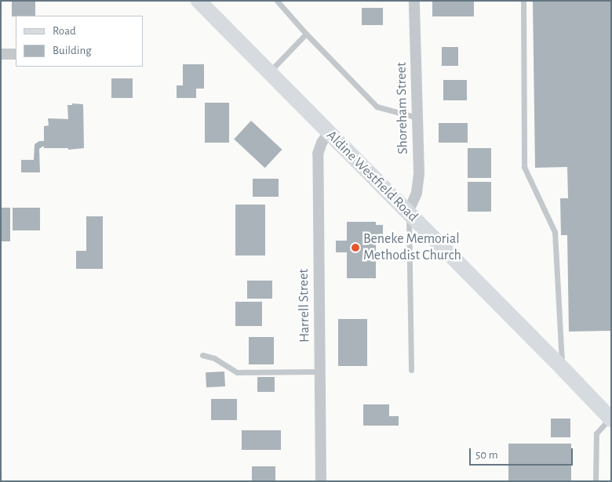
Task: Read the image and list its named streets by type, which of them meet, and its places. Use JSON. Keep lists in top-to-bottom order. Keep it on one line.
{"streets":{"main road":["Aldine Westfield Road"],"street":["Shoreham Street","Harrell Street"]},"crossings":[["Shoreham Street","Aldine Westfield Road"],["Aldine Westfield Road","Harrell Street"]],"places":["Beneke Memorial Methodist Church"],"legend":["Road","Building"],"scale_bar":"50 m"}
